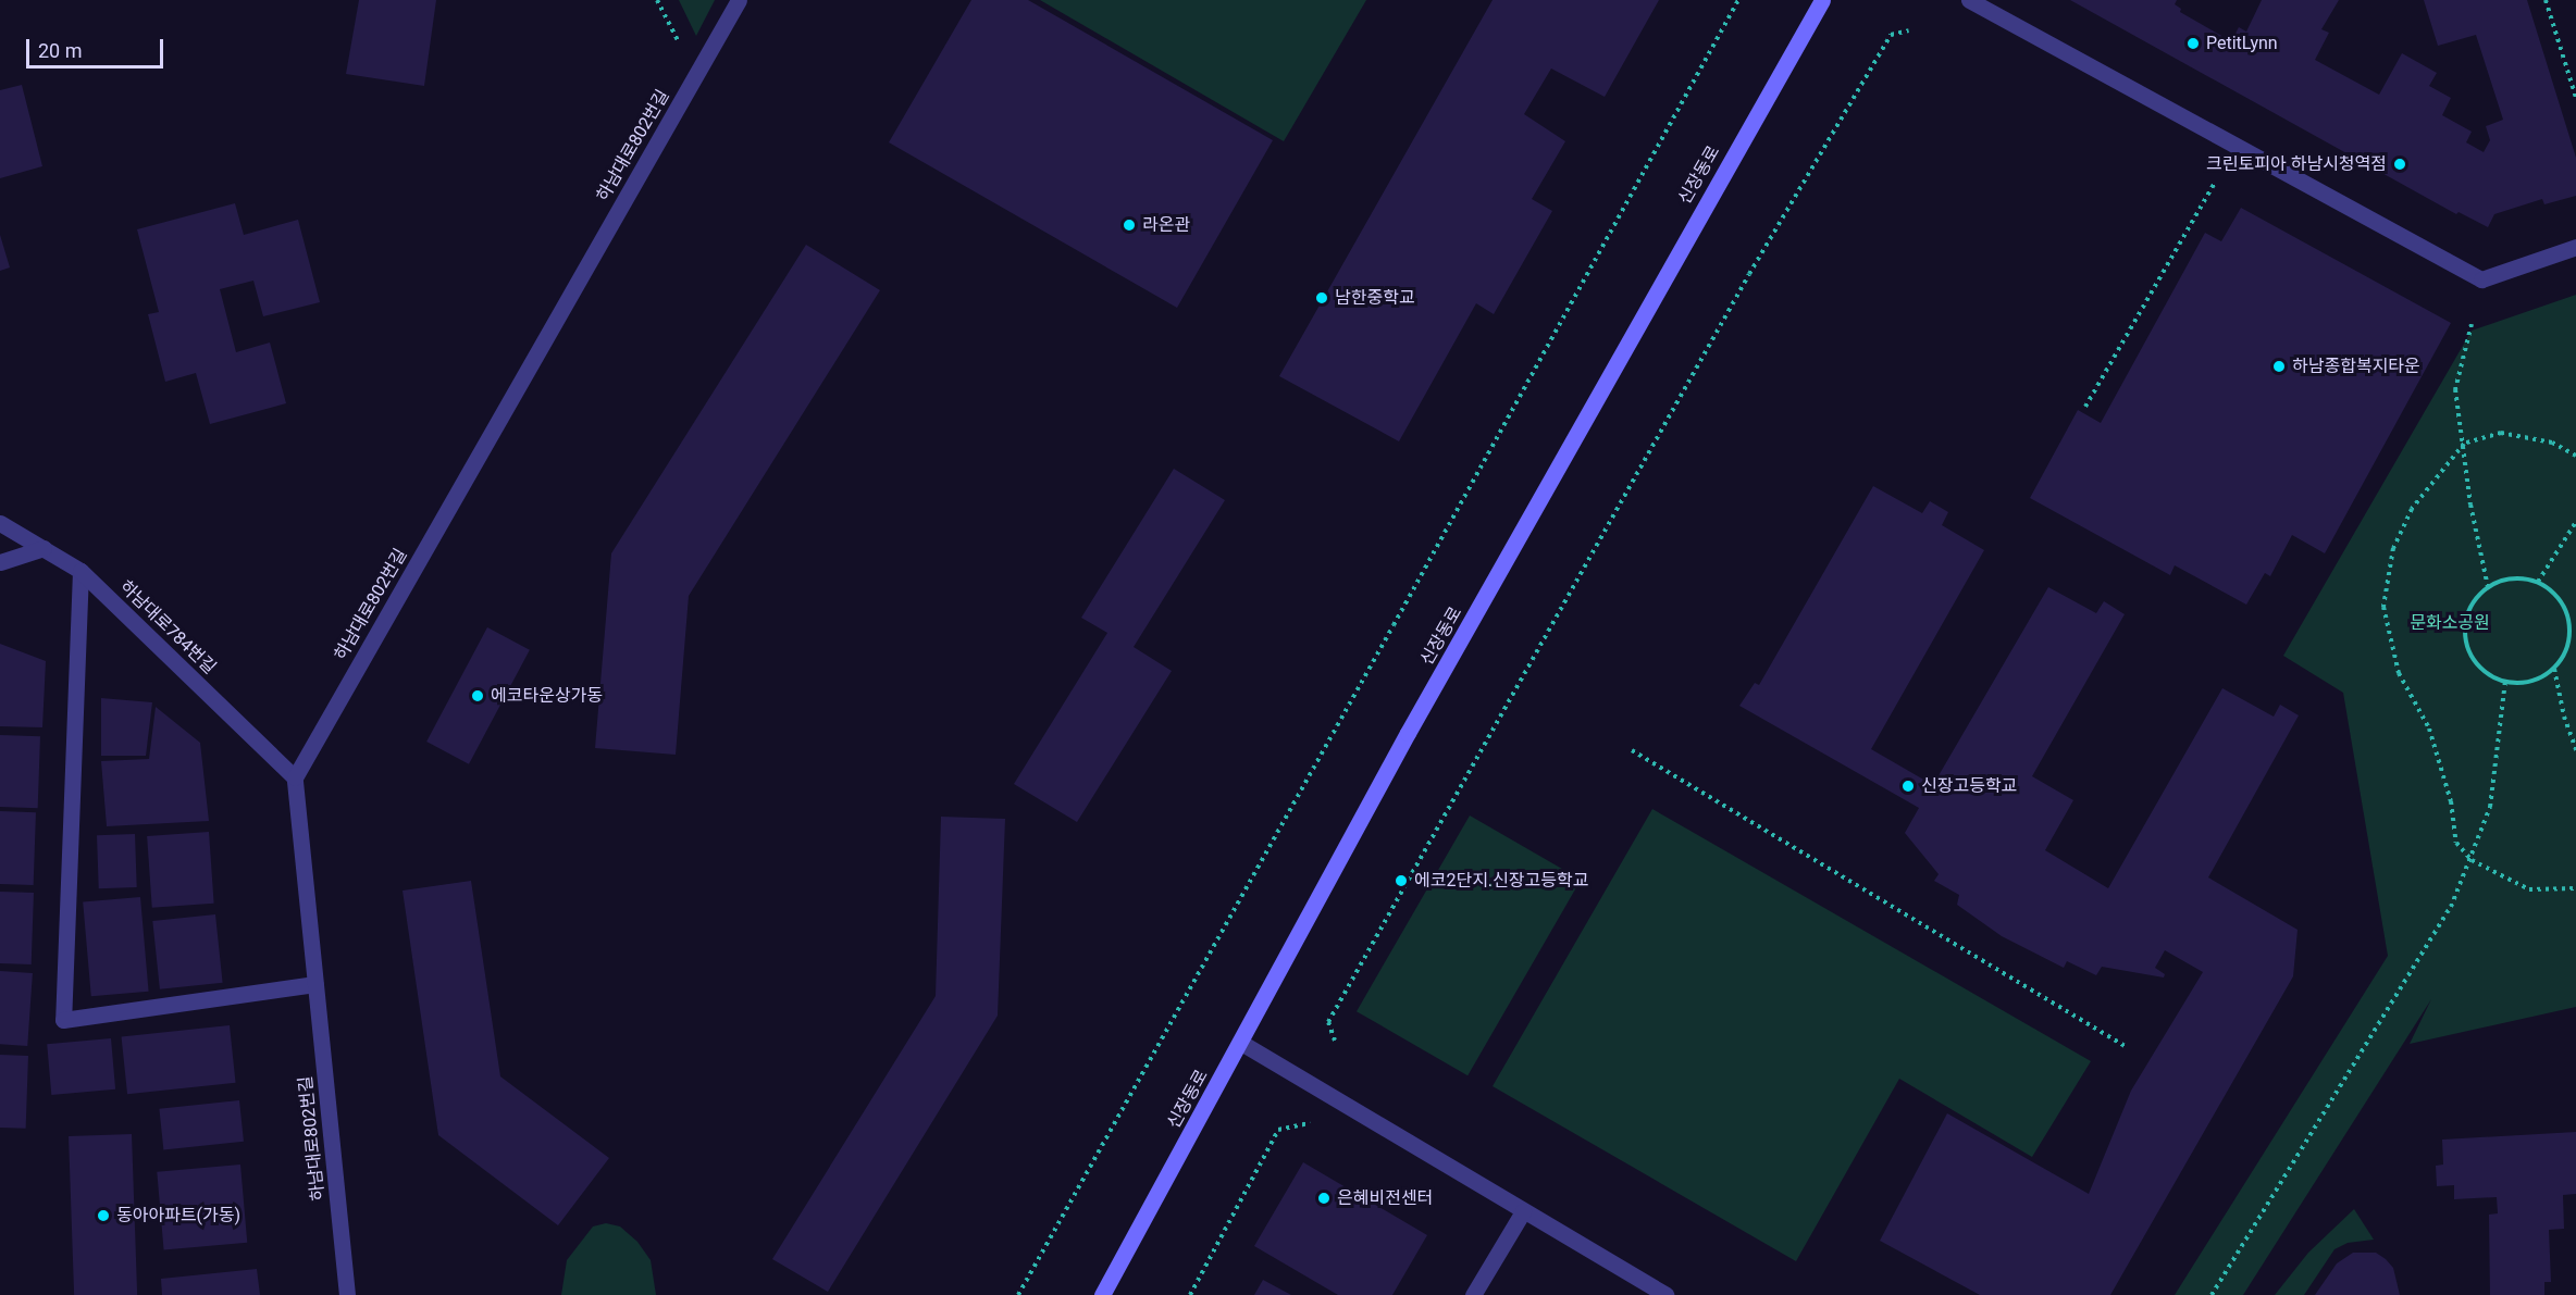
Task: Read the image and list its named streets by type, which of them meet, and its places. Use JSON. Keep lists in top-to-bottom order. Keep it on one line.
{"streets":{"main road":["신장동로"],"street":["하남대로802번길","하남대로784번길"]},"crossings":[["하남대로802번길","하남대로784번길"]],"parks":["문화소공원"],"places":["PetitLynn","크린토피아 하남시청역점","라온관","남한중학교","하남종합복지타운","에코타운상가동","신장고등학교","에코2단지.신장고등학교","은혜비전센터","동아아파트(가동)"],"scale_bar":"20 m"}
